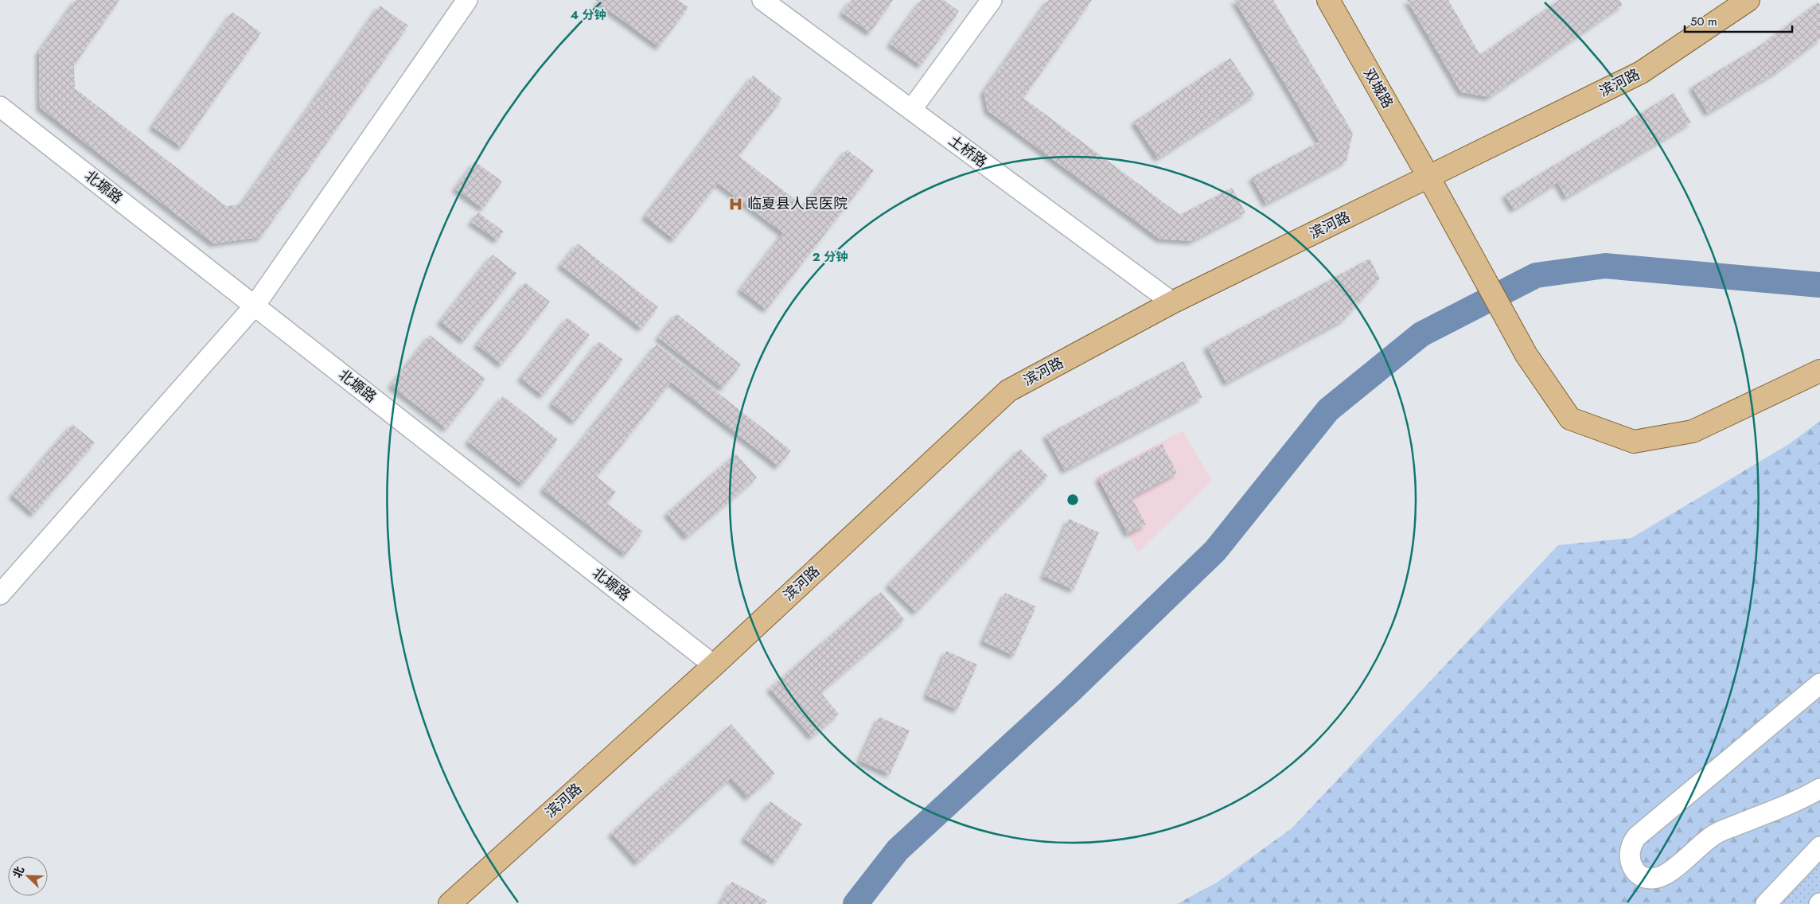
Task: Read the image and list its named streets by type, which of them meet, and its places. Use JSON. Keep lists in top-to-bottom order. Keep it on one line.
{"streets":{"main road":["滨河路","双城路"],"street":["土桥路","北塬路"]},"crossings":[["滨河路","双城路"],["滨河路","土桥路"],["滨河路","北塬路"]],"places":{"hospital":["临夏县人民医院"]},"scale_bar":"50 m","north":"top left","rings":["4 分钟","2 分钟"]}
